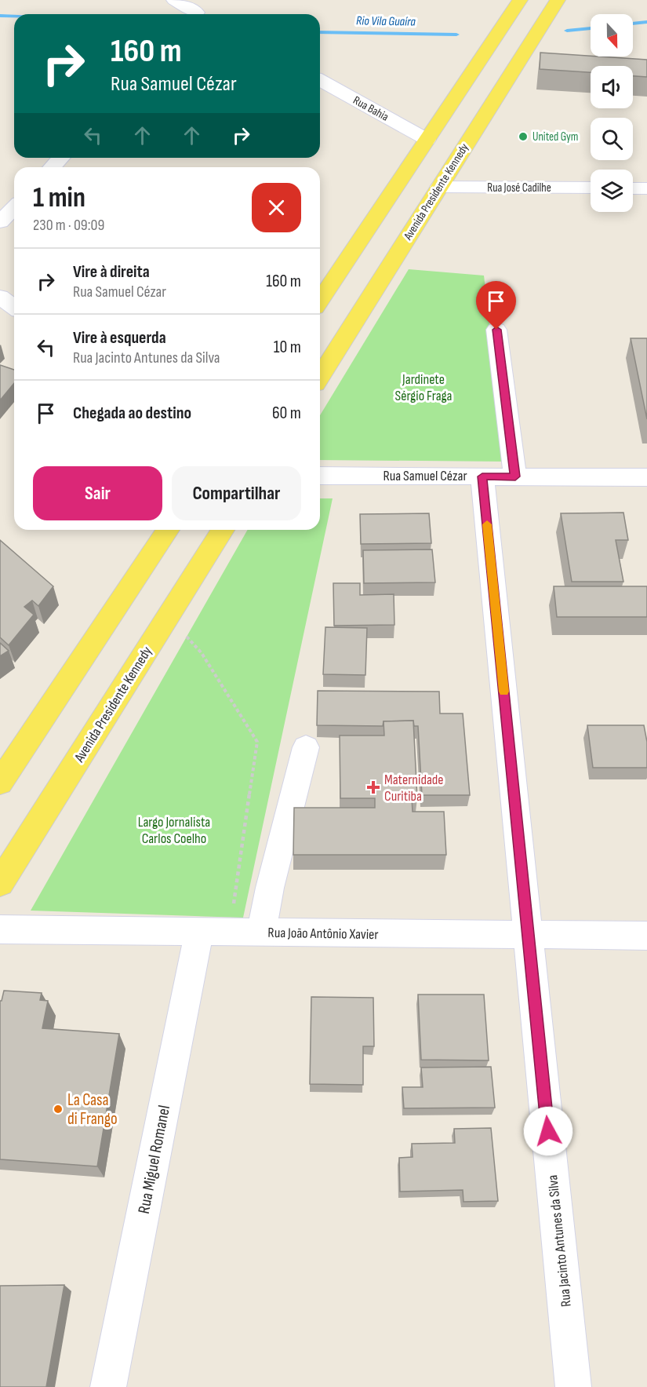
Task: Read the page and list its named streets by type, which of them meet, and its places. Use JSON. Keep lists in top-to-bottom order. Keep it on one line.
{"streets":{"main road":["Avenida Presidente Kennedy"],"street":["Rua Bahia","Rua José Cadilhe","Rua Samuel Cézar","Rua João Antônio Xavier","Rua Miguel Romanel","Rua Jacinto Antunes da Silva"]},"crossings":[["Rua José Cadilhe","Avenida Presidente Kennedy"],["Rua Samuel Cézar","Rua Jacinto Antunes da Silva"],["Rua João Antônio Xavier","Rua Miguel Romanel"],["Rua João Antônio Xavier","Rua Jacinto Antunes da Silva"]],"water":["Rio Vila Guaíra"],"parks":["Jardinete Sérgio Fraga","Largo Jornalista Carlos Coelho"],"places":{"other":["United Gym","La Casa di Frango"],"health":["Maternidade Curitiba"]},"north":"bottom","page":{"turn":["160 m","Rua Samuel Cézar"],"heading":["1 min","230 m · 09:09"],"list":[{"name":"Vire à direita","note":"Rua Samuel Cézar","value":"160 m"},{"name":"Vire à esquerda","note":"Rua Jacinto Antunes da Silva","value":"10 m"},{"name":"Chegada ao destino","value":"60 m"}],"buttons":["Sair","Compartilhar"]}}
